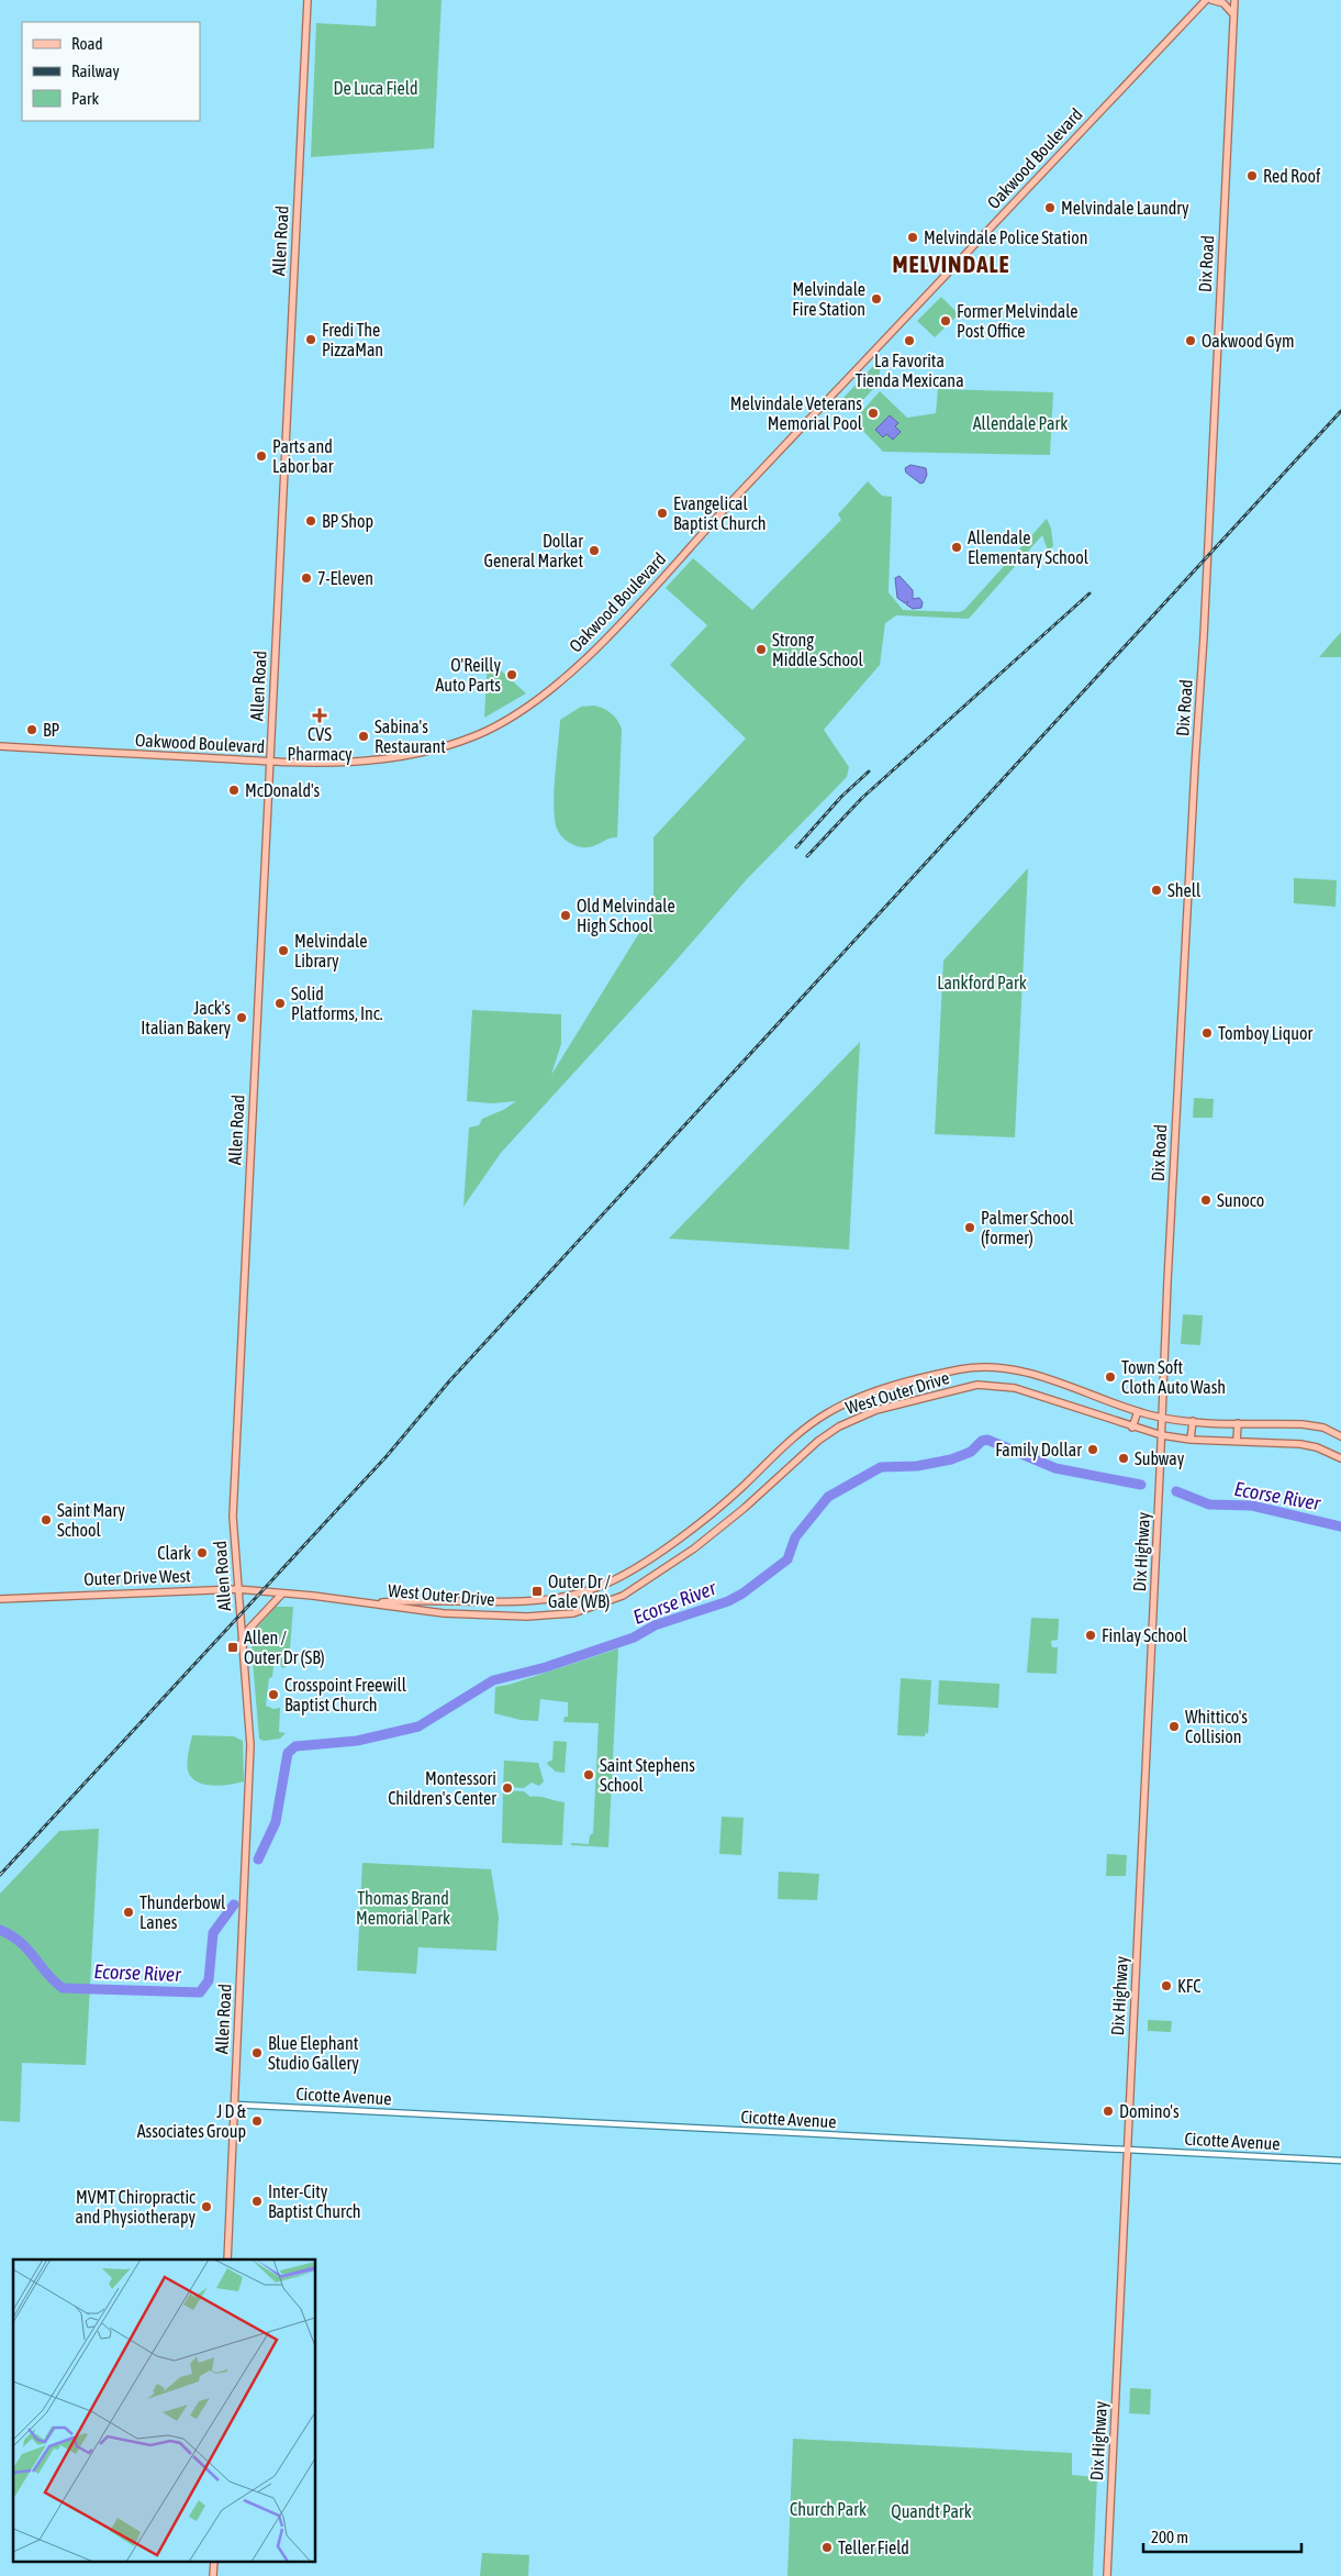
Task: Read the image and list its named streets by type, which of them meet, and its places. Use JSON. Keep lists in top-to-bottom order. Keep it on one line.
{"streets":{"main road":["Oakwood Boulevard","Allen Road","Dix Road","West Outer Drive","Dix Highway","Outer Drive West"],"street":["Cicotte Avenue"]},"crossings":[["Oakwood Boulevard","Allen Road"],["Allen Road","Outer Drive West"],["Allen Road","Cicotte Avenue"],["Dix Road","West Outer Drive"],["Dix Road","Dix Highway"],["West Outer Drive","Dix Highway"],["West Outer Drive","Outer Drive West"],["Dix Highway","Cicotte Avenue"]],"districts":["MELVINDALE"],"water":["Ecorse River"],"parks":["De Luca Field","Allendale Park","Lankford Park","Thomas Brand Memorial Park","Church Park","Quandt Park"],"places":{"other":["Red Roof","Melvindale Laundry","Melvindale Police Station","Melvindale Fire Station","Former Melvindale Post Office","Fredi The PizzaMan","La Favorita Tienda Mexicana","Oakwood Gym","Melvindale Veterans Memorial Pool","Parts and Labor bar","Evangelical Baptist Church","BP Shop","Allendale Elementary School","Dollar General Market","7-Eleven","Strong Middle School","O'Reilly Auto Parts","BP","Sabina's Restaurant","McDonald's","Shell","Old Melvindale High School","Melvindale Library","Solid Platforms, Inc.","Jack's Italian Bakery","Tomboy Liquor","Sunoco","Palmer School (former)","Town Soft Cloth Auto Wash","Family Dollar","Subway","Saint Mary School","Clark","Finlay School","Crosspoint Freewill Baptist Church","Whittico's Collision","Saint Stephens School","Montessori Children's Center","Thunderbowl Lanes","KFC","Blue Elephant Studio Gallery","Domino's","J D & Associates Group","Inter-City Baptist Church","MVMT Chiropractic and Physiotherapy","Teller Field"],"health":["CVS Pharmacy"],"transit":["Outer Dr / Gale (WB)","Allen / Outer Dr (SB)"]},"legend":["Road","Railway","Park"],"scale_bar":"200 m"}
